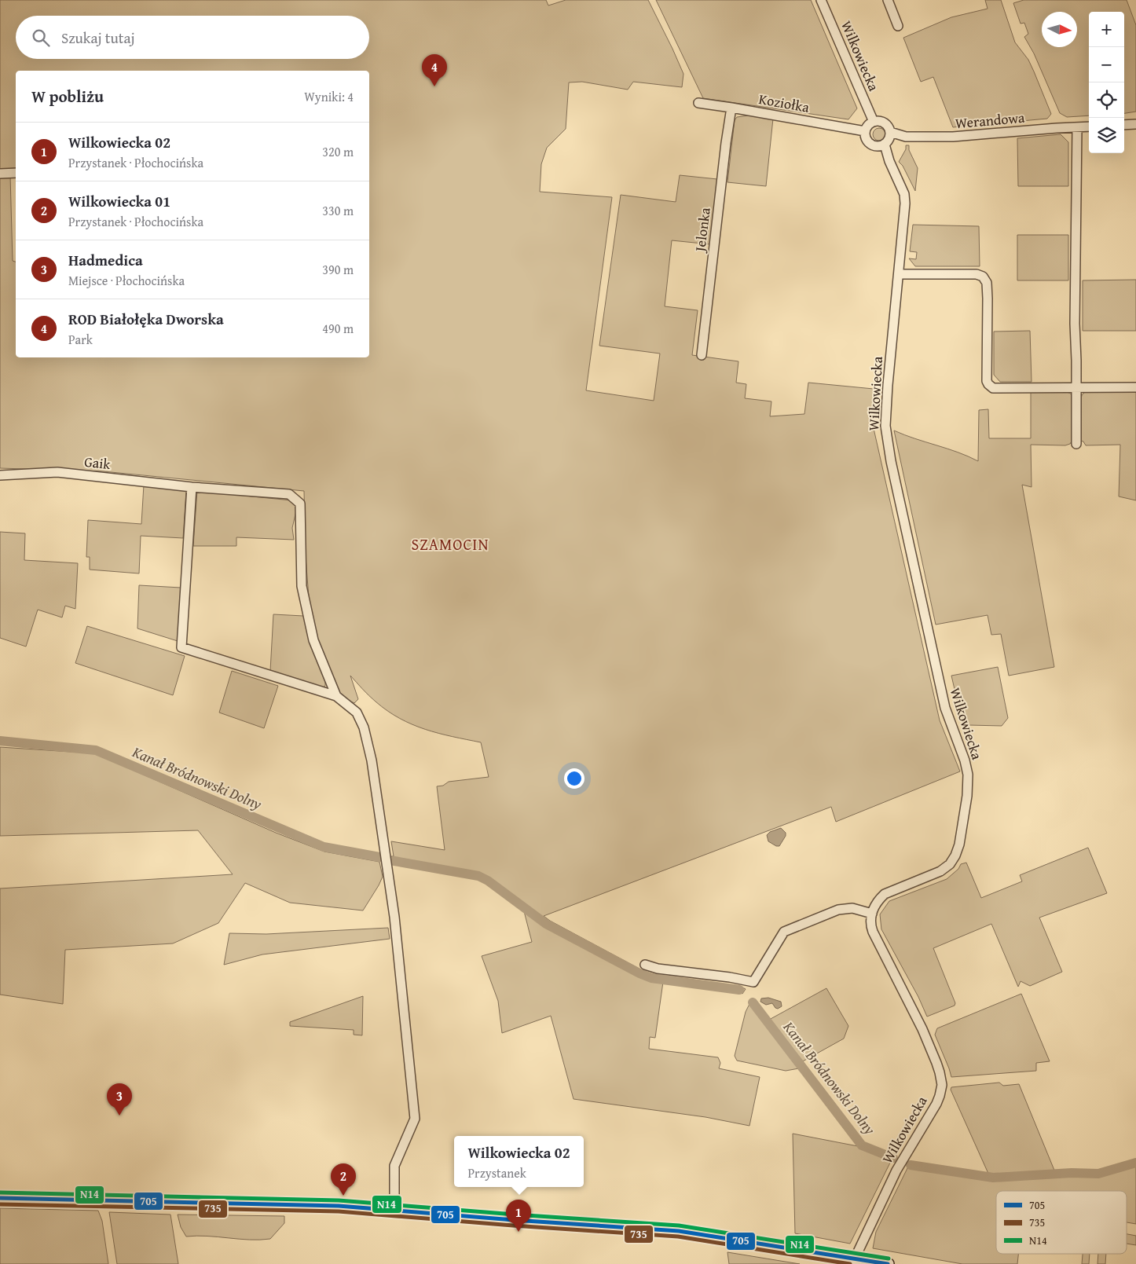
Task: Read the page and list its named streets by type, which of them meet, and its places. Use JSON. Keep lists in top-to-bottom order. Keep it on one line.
{"streets":{"street":["Wilkowiecka","Koziołka","Werandowa","Jelonka","Gaik"]},"crossings":[["Wilkowiecka","Koziołka"],["Wilkowiecka","Werandowa"],["Koziołka","Werandowa"],["Koziołka","Jelonka"]],"districts":["SZAMOCIN"],"water":["Kanał Bródnowski Dolny"],"lines":["transit line N14","transit line 705","transit line 735"],"legend":["705","735","N14"],"north":"right","page":{"map_buttons":["+","−"],"search":"Szukaj tutaj","pins":["4","3","2","1"],"heading":["W pobliżu","Wyniki: 4"],"list":[{"mark":"1","name":"Wilkowiecka 02","note":"Przystanek · Płochocińska","value":"320 m"},{"mark":"2","name":"Wilkowiecka 01","note":"Przystanek · Płochocińska","value":"330 m"},{"mark":"3","name":"Hadmedica","note":"Miejsce · Płochocińska","value":"390 m"},{"mark":"4","name":"ROD Białołęka Dworska","note":"Park","value":"490 m"}],"popup":["Wilkowiecka 02","Przystanek"]}}
